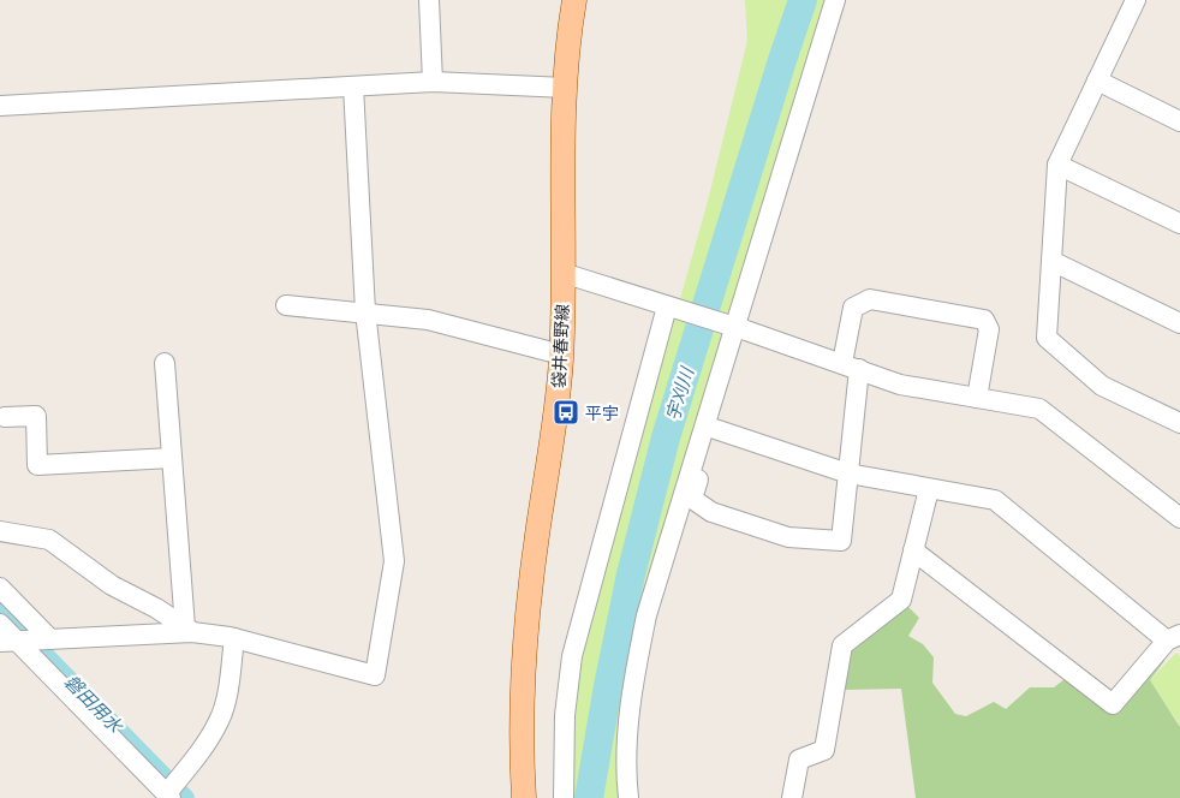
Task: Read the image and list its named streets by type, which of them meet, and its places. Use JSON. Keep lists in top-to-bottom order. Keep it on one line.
{"streets":{"main road":["袋井春野線"]},"water":["宇刈川","磐田用水"],"places":{"bus stop":["平宇"]}}
